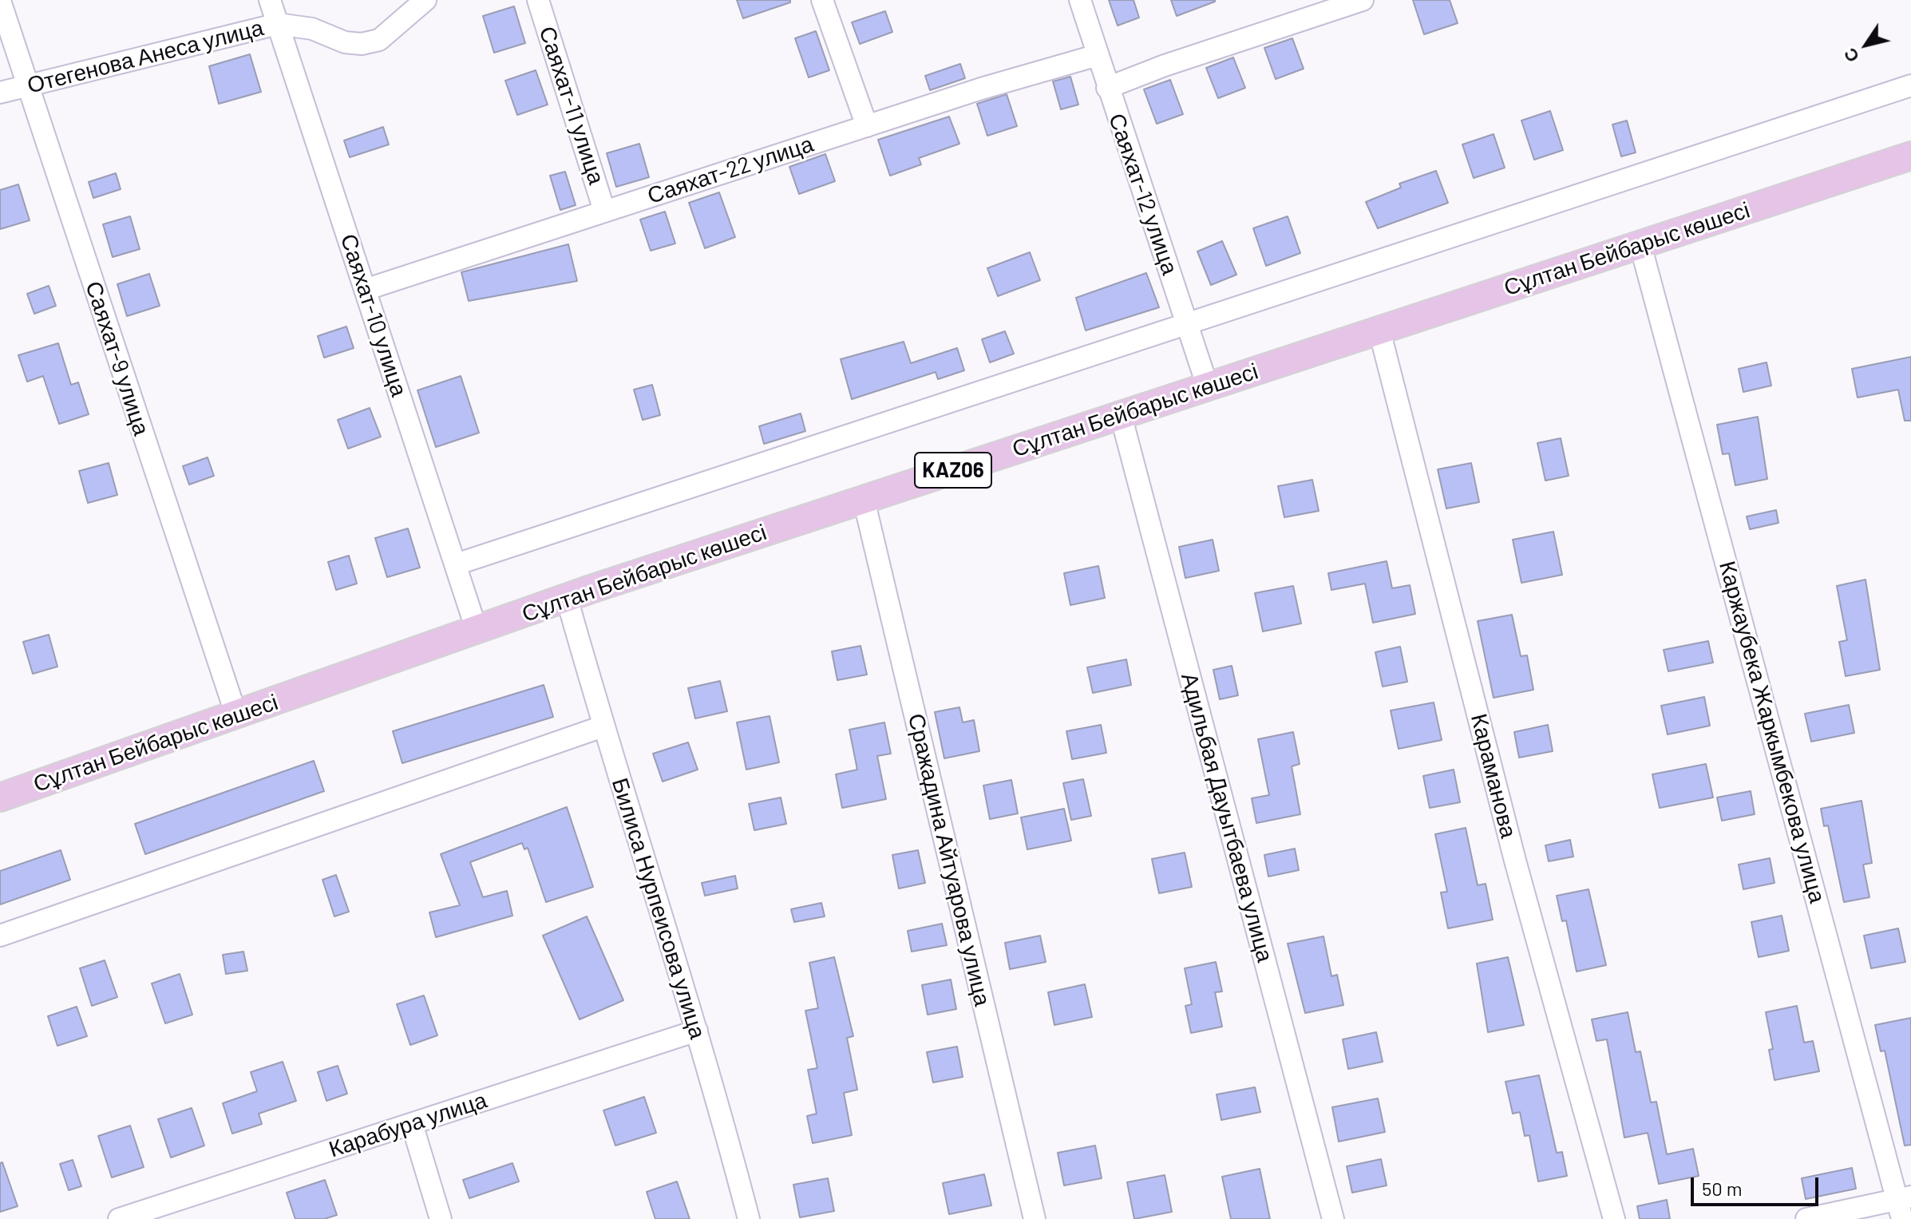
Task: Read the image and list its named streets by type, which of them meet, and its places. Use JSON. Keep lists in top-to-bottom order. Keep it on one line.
{"streets":{"main road":["Сұлтан Бейбарыс көшесі","KAZ06"],"street":["Отегенова Анеса улица","Саяхат-11 улица","Саяхат-22 улица","Саяхат-12 улица","Саяхат-10 улица","Саяхат-9 улица","Каржаубека Жаркымбекова улица","Караманова","Адильбая Дауытбаева улица","Сражадина Айтуарова улица","Билиса Нурпеисова улица","Карабура улица"]},"crossings":[["Отегенова Анеса улица","Саяхат-10 улица"],["Отегенова Анеса улица","Саяхат-9 улица"],["Саяхат-11 улица","Саяхат-22 улица"],["Саяхат-22 улица","Саяхат-12 улица"],["Саяхат-22 улица","Саяхат-10 улица"],["Саяхат-12 улица","Сұлтан Бейбарыс көшесі"],["Сұлтан Бейбарыс көшесі","Саяхат-10 улица"],["Сұлтан Бейбарыс көшесі","Саяхат-9 улица"],["Сұлтан Бейбарыс көшесі","Каржаубека Жаркымбекова улица"],["Сұлтан Бейбарыс көшесі","Караманова"],["Сұлтан Бейбарыс көшесі","Адильбая Дауытбаева улица"],["Сұлтан Бейбарыс көшесі","Сражадина Айтуарова улица"],["Сұлтан Бейбарыс көшесі","Билиса Нурпеисова улица"],["Билиса Нурпеисова улица","Карабура улица"]],"scale_bar":"50 m","north":"bottom left"}
